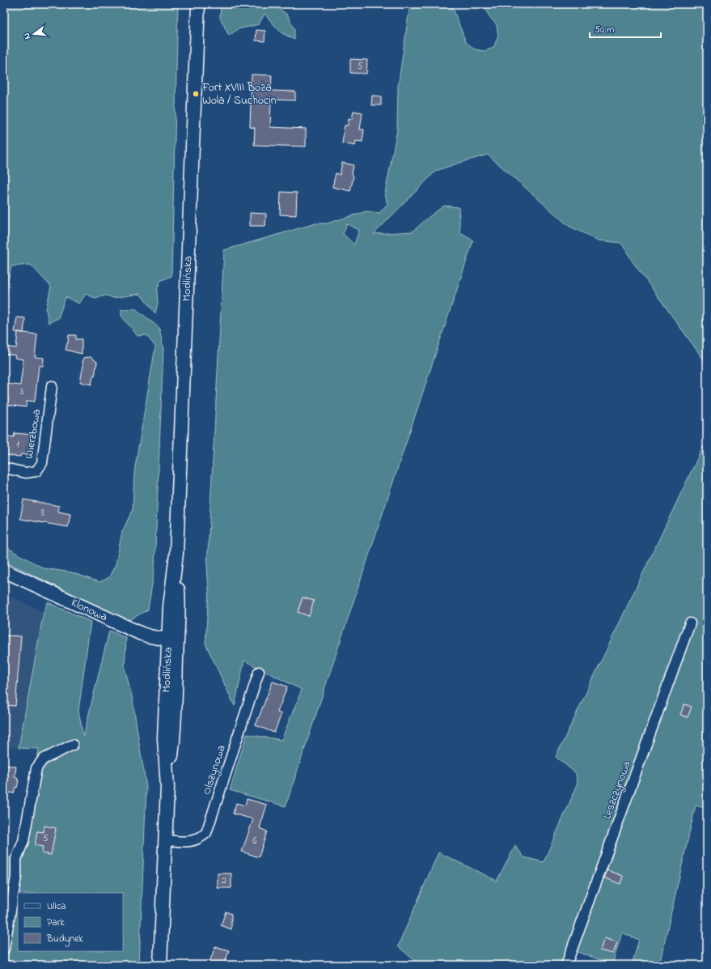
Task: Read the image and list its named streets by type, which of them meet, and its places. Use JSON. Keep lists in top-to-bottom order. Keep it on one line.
{"streets":{"main road":["Modlińska","Klonowa"],"street":["Wierzbowa","Olszynowa","Leszczynowa"]},"crossings":[["Modlińska","Klonowa"],["Modlińska","Olszynowa"]],"places":["Fort XVIII Boża Wola / Suchocin"],"house_numbers":["5","3","1","8","5","6","2"],"legend":["Ulica","Park","Budynek"],"scale_bar":"50 m","north":"left"}
